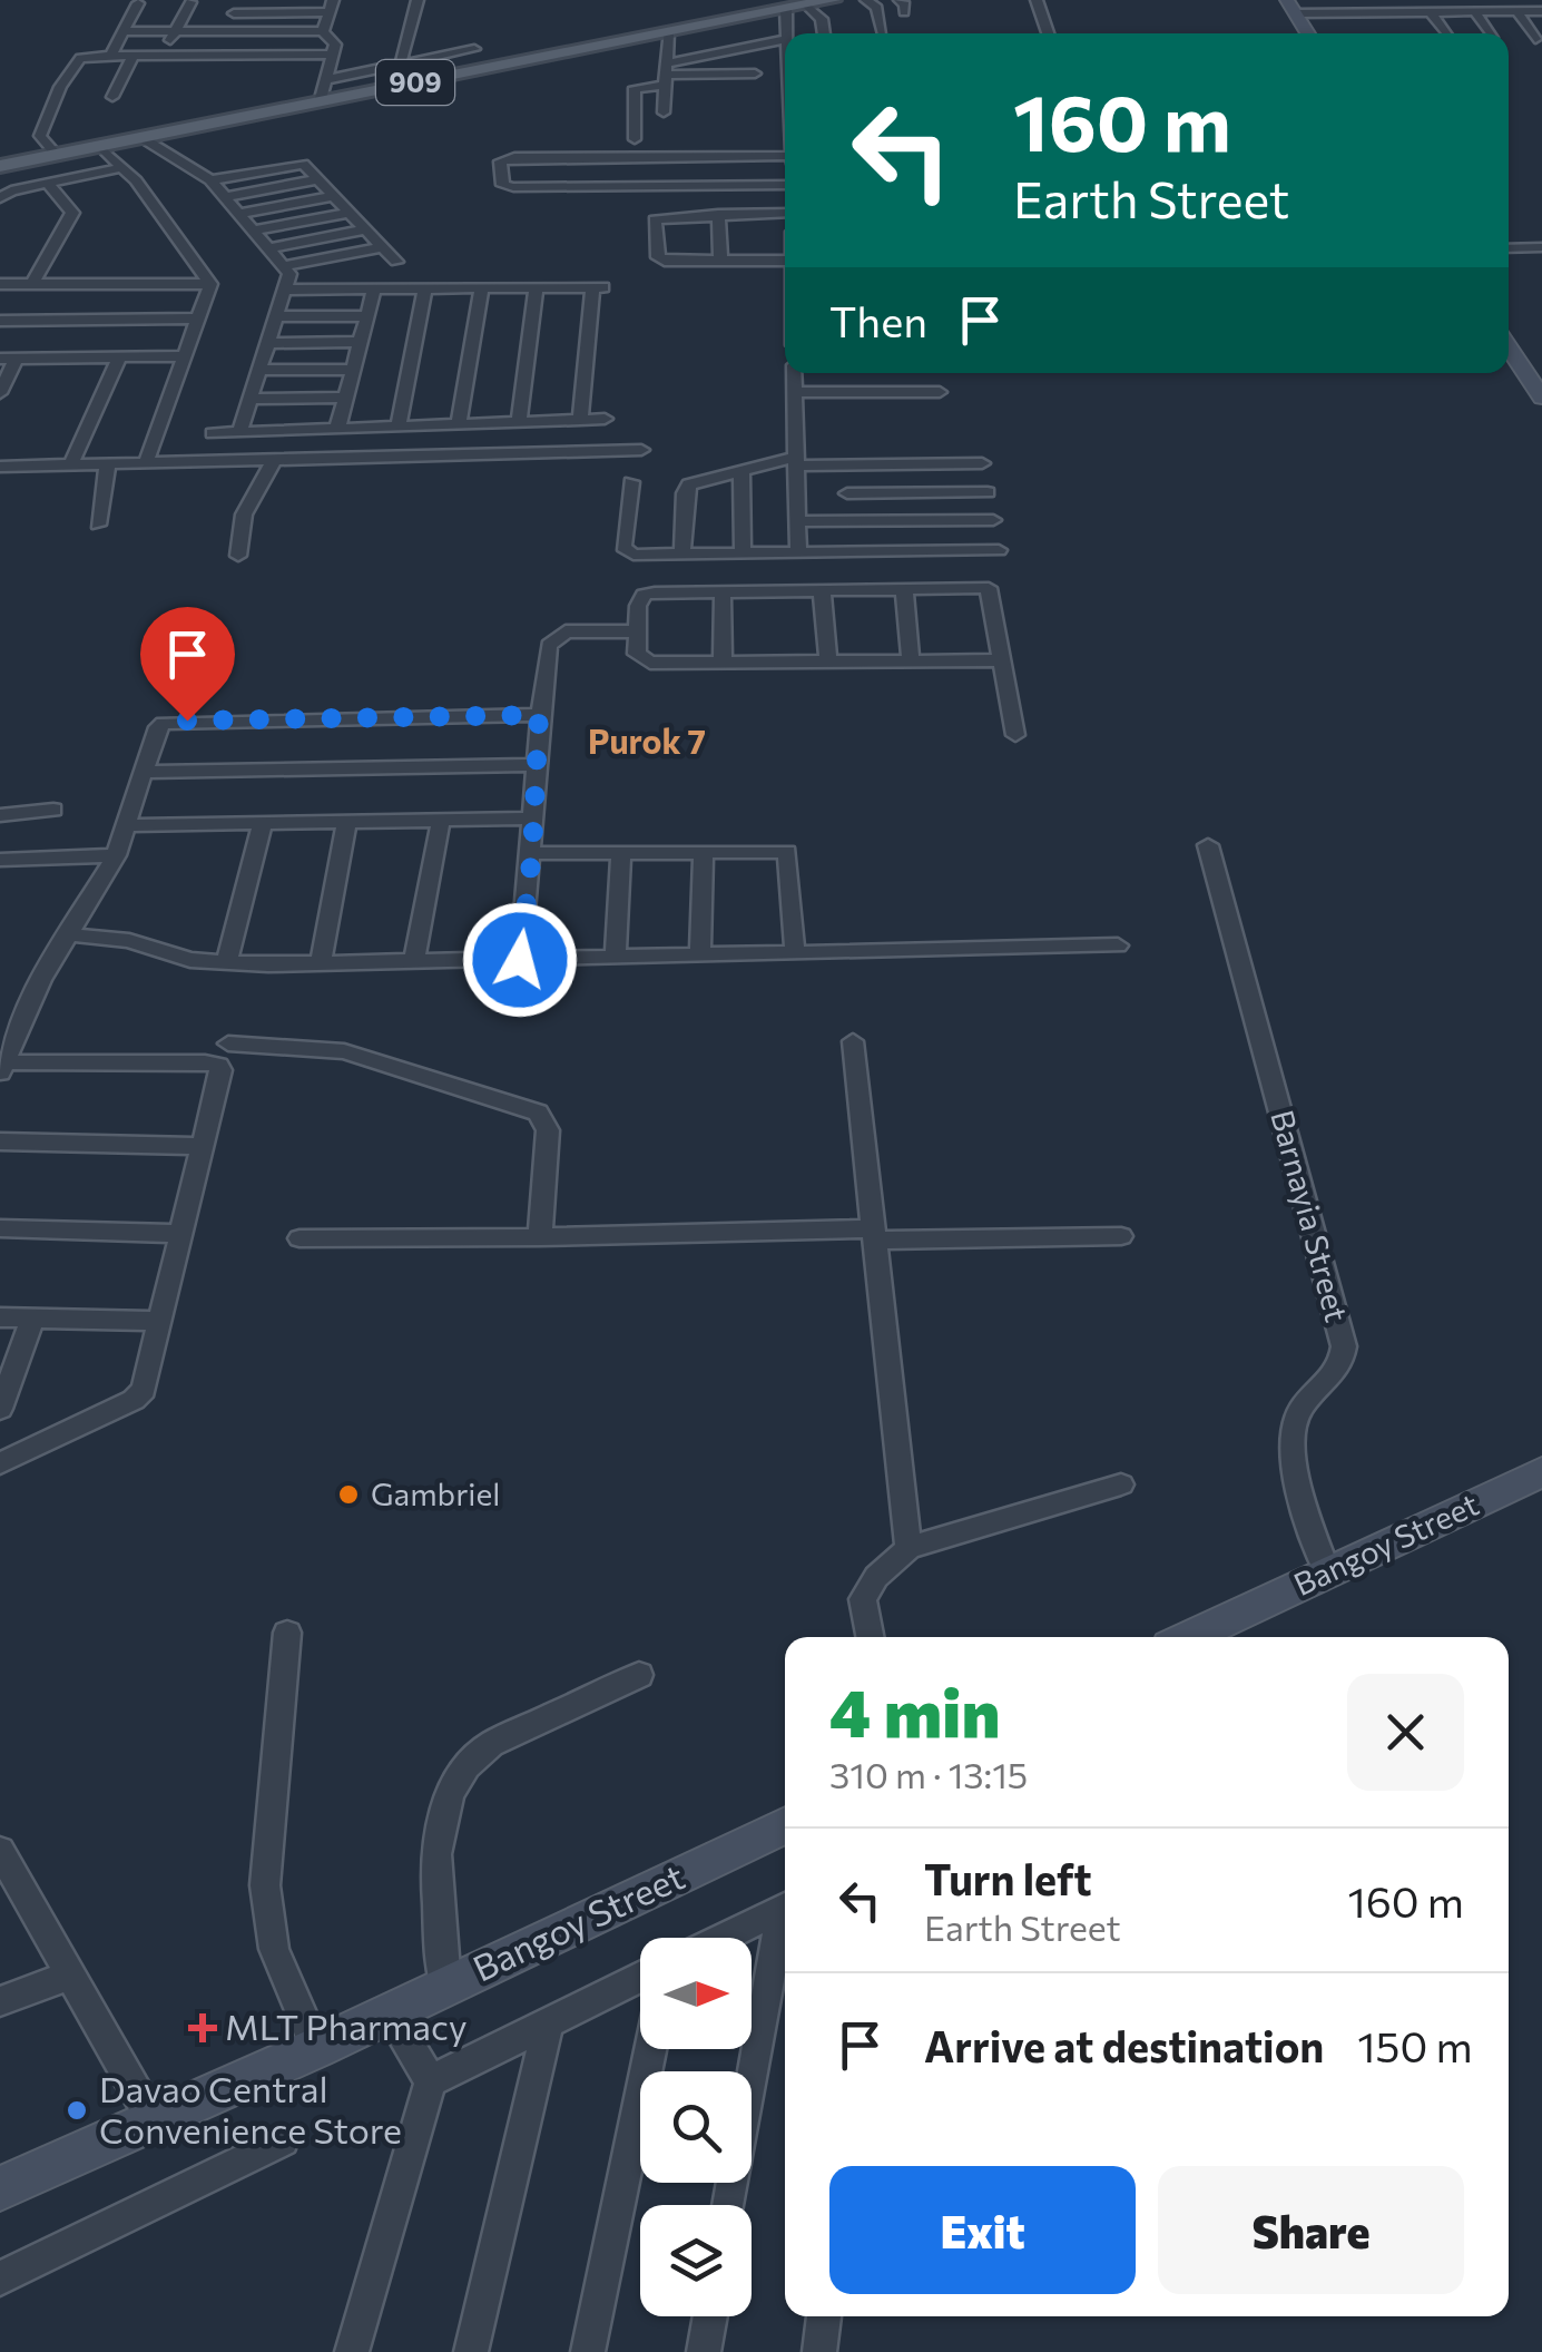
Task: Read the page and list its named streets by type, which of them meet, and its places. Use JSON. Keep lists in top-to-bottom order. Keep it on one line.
{"streets":{"main road":["909"],"street":["Barnayia Street","Bangoy Street"]},"crossings":[["Barnayia Street","Bangoy Street"]],"districts":["Purok 7"],"places":{"other":["Gambriel","Davao Central Convenience Store"],"health":["MLT Pharmacy"]},"north":"right","page":{"turn":["160 m","Earth Street"],"then":"Then","heading":["4 min","310 m · 13:15"],"list":[{"name":"Turn left","note":"Earth Street","value":"160 m"},{"name":"Arrive at destination","value":"150 m"}],"buttons":["Exit","Share"]}}
